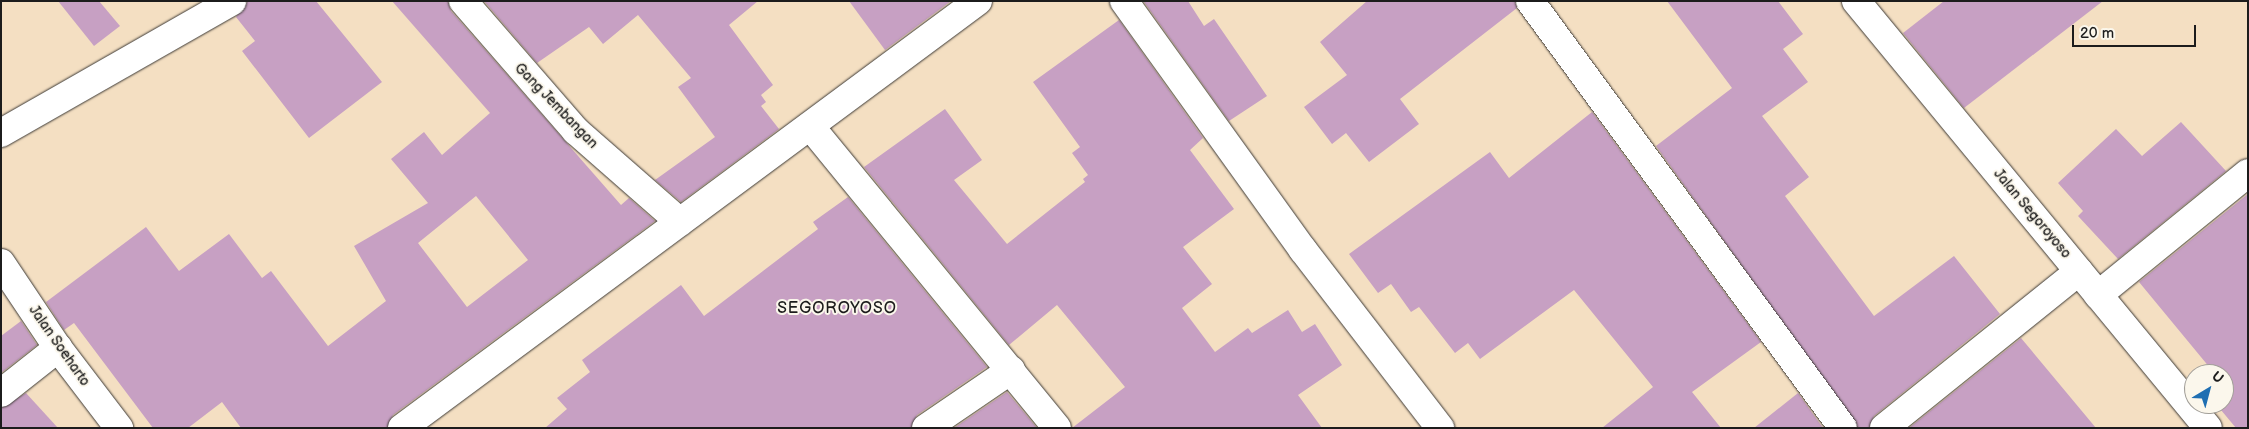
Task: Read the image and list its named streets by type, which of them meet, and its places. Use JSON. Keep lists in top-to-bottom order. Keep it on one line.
{"streets":{"street":["Gang Jembangan","Jalan Segoroyoso","Jalan Soeharto"]},"districts":["SEGOROYOSO"],"scale_bar":"20 m","north":"top right"}
